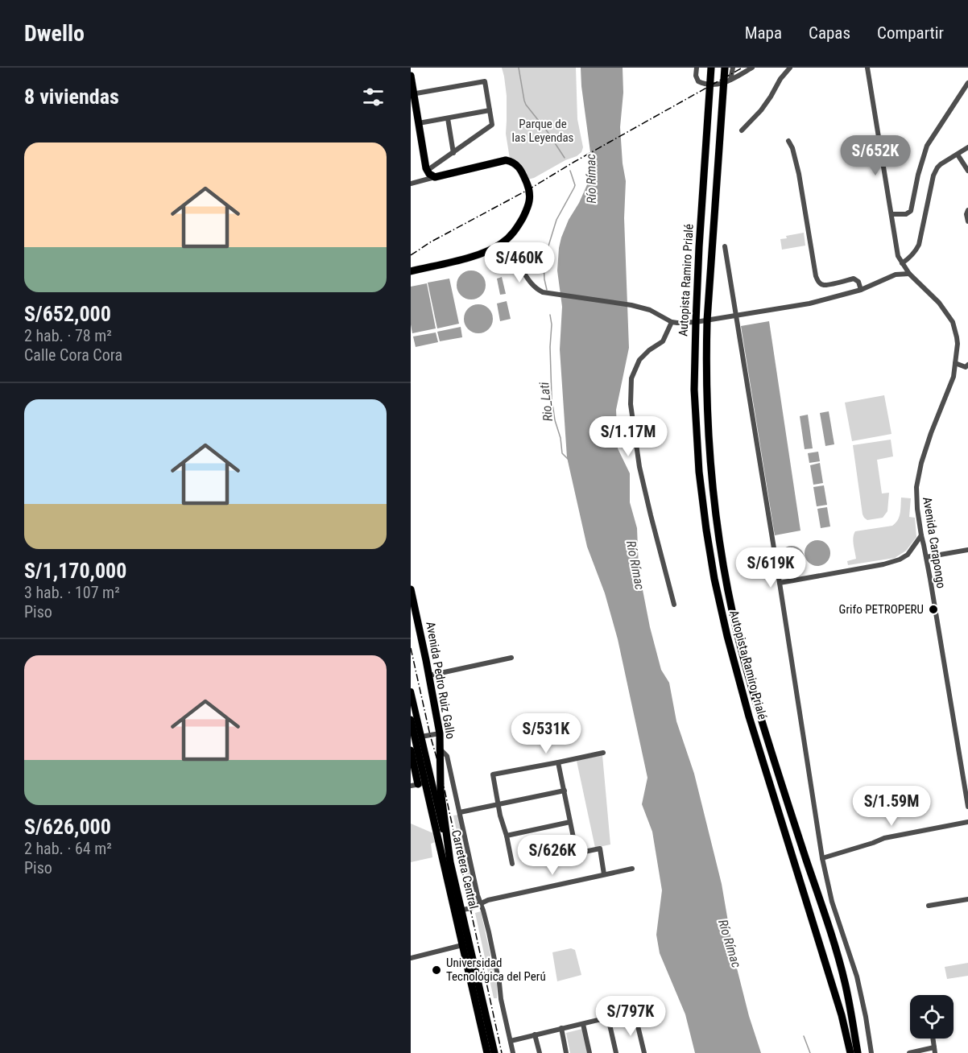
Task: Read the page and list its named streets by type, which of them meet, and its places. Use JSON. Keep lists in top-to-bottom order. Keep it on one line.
{"streets":{"highway":["Autopista Ramiro Prialé","Avenida Pedro Ruiz Gallo","Carretera Central"],"street":["Avenida Carapongo"]},"crossings":[["Avenida Pedro Ruiz Gallo","Carretera Central"]],"water":["Río Rímac","Rio_Lati"],"parks":["Parque de las Leyendas"],"places":["Grifo PETROPERU","Universidad Tecnológica del Perú"],"page":{"header":"Dwello","nav":["Mapa","Capas","Compartir"],"heading":"8 viviendas","list":[{"name":"S/652,000","note":"2 hab. · 78 m² · Calle Cora Cora"},{"name":"S/1,170,000","note":"3 hab. · 107 m² · Piso"},{"name":"S/626,000","note":"2 hab. · 64 m² · Piso"}],"price":["S/652K","S/460K","S/1.17M","S/619K","S/531K","S/1.59M","S/626K","S/797K"]}}
